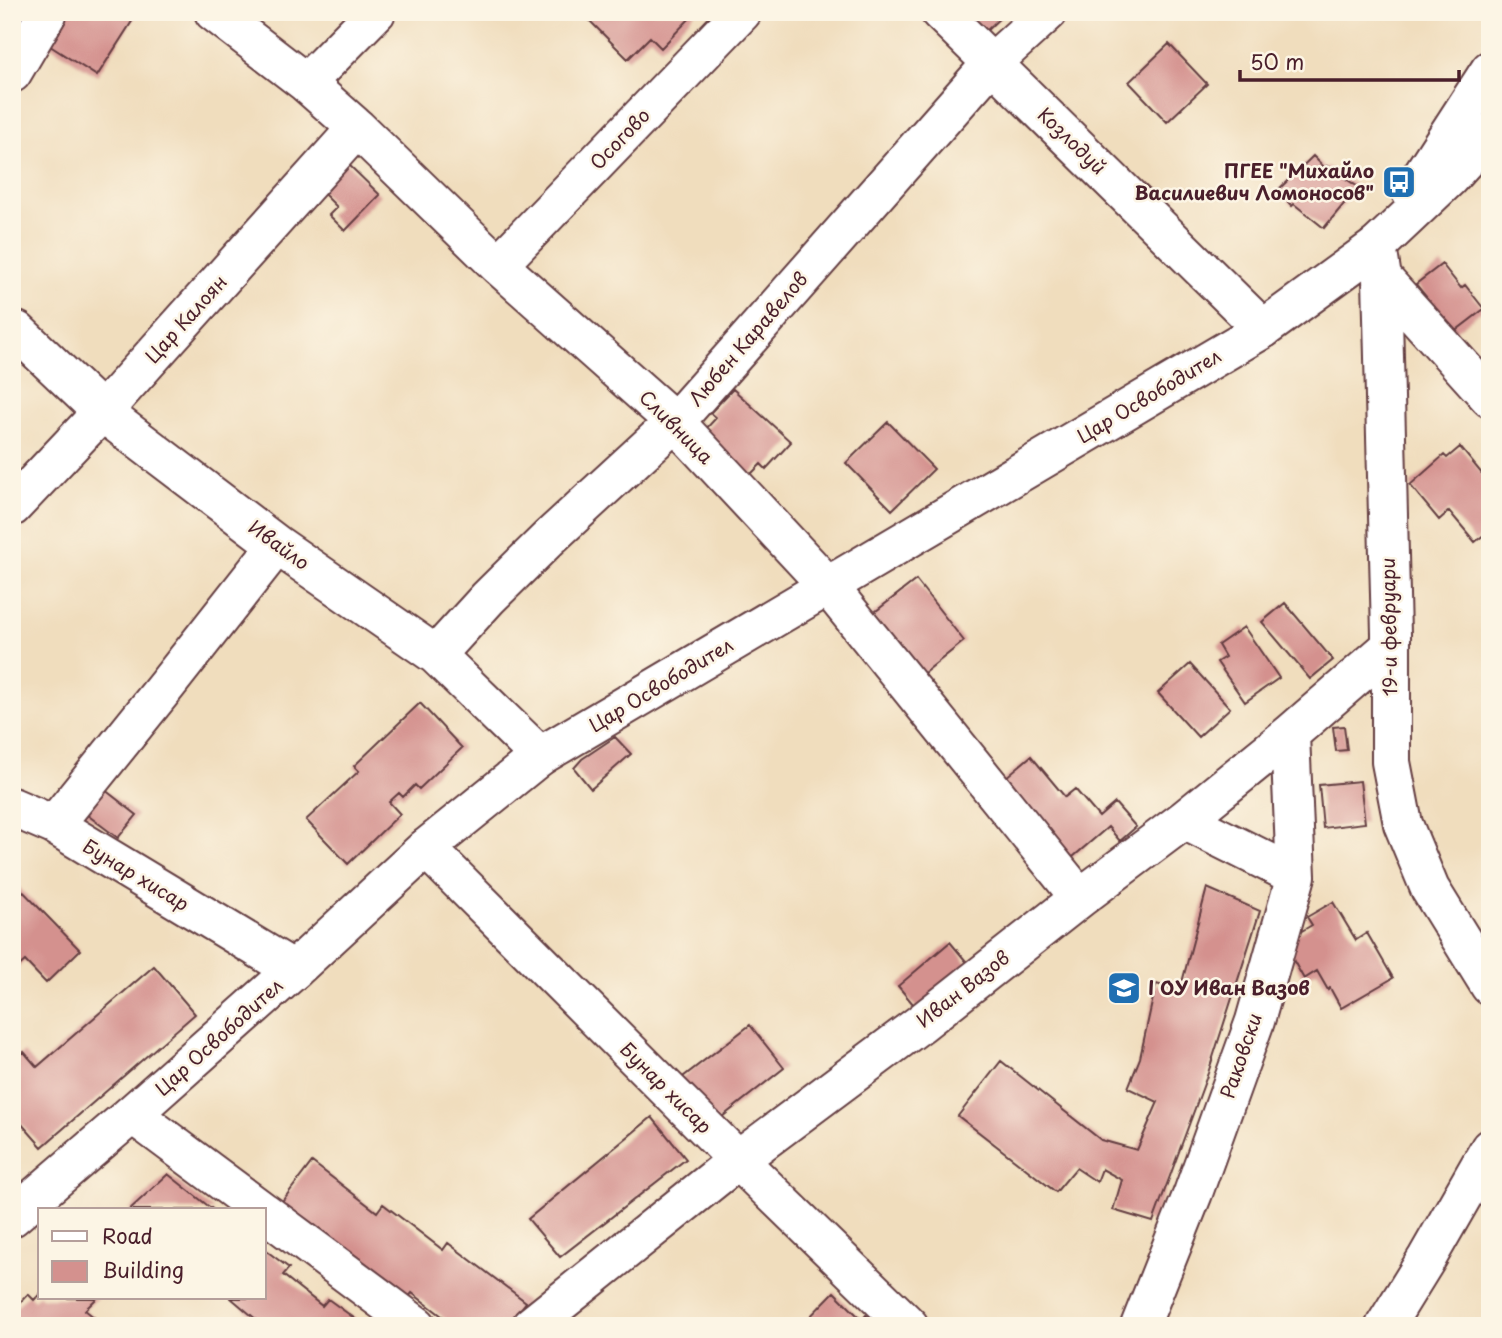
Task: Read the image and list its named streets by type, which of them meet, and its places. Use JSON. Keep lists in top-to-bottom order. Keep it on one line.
{"streets":{"street":["Осогово","Козлодуй","Цар Калоян","Любен Каравелов","Цар Освободител","Сливница","Ивайло","19-и февруари","Бунар хисар","Иван Вазов","Раковски"]},"crossings":[["Осогово","Сливница"],["Козлодуй","Любен Каравелов"],["Козлодуй","Цар Освободител"],["Цар Калоян","Сливница"],["Цар Калоян","Ивайло"],["Любен Каравелов","Сливница"],["Любен Каравелов","Ивайло"],["Цар Освободител","Сливница"],["Цар Освободител","Ивайло"],["Цар Освободител","19-и февруари"],["Цар Освободител","Бунар хисар"],["Сливница","Иван Вазов"],["19-и февруари","Иван Вазов"],["Бунар хисар","Иван Вазов"],["Иван Вазов","Раковски"]],"places":{"bus stop":["ПГЕЕ \"Михайло Василиевич Ломоносов\""],"school or university":["I ОУ Иван Вазов"]},"legend":["Road","Building"],"scale_bar":"50 m"}
